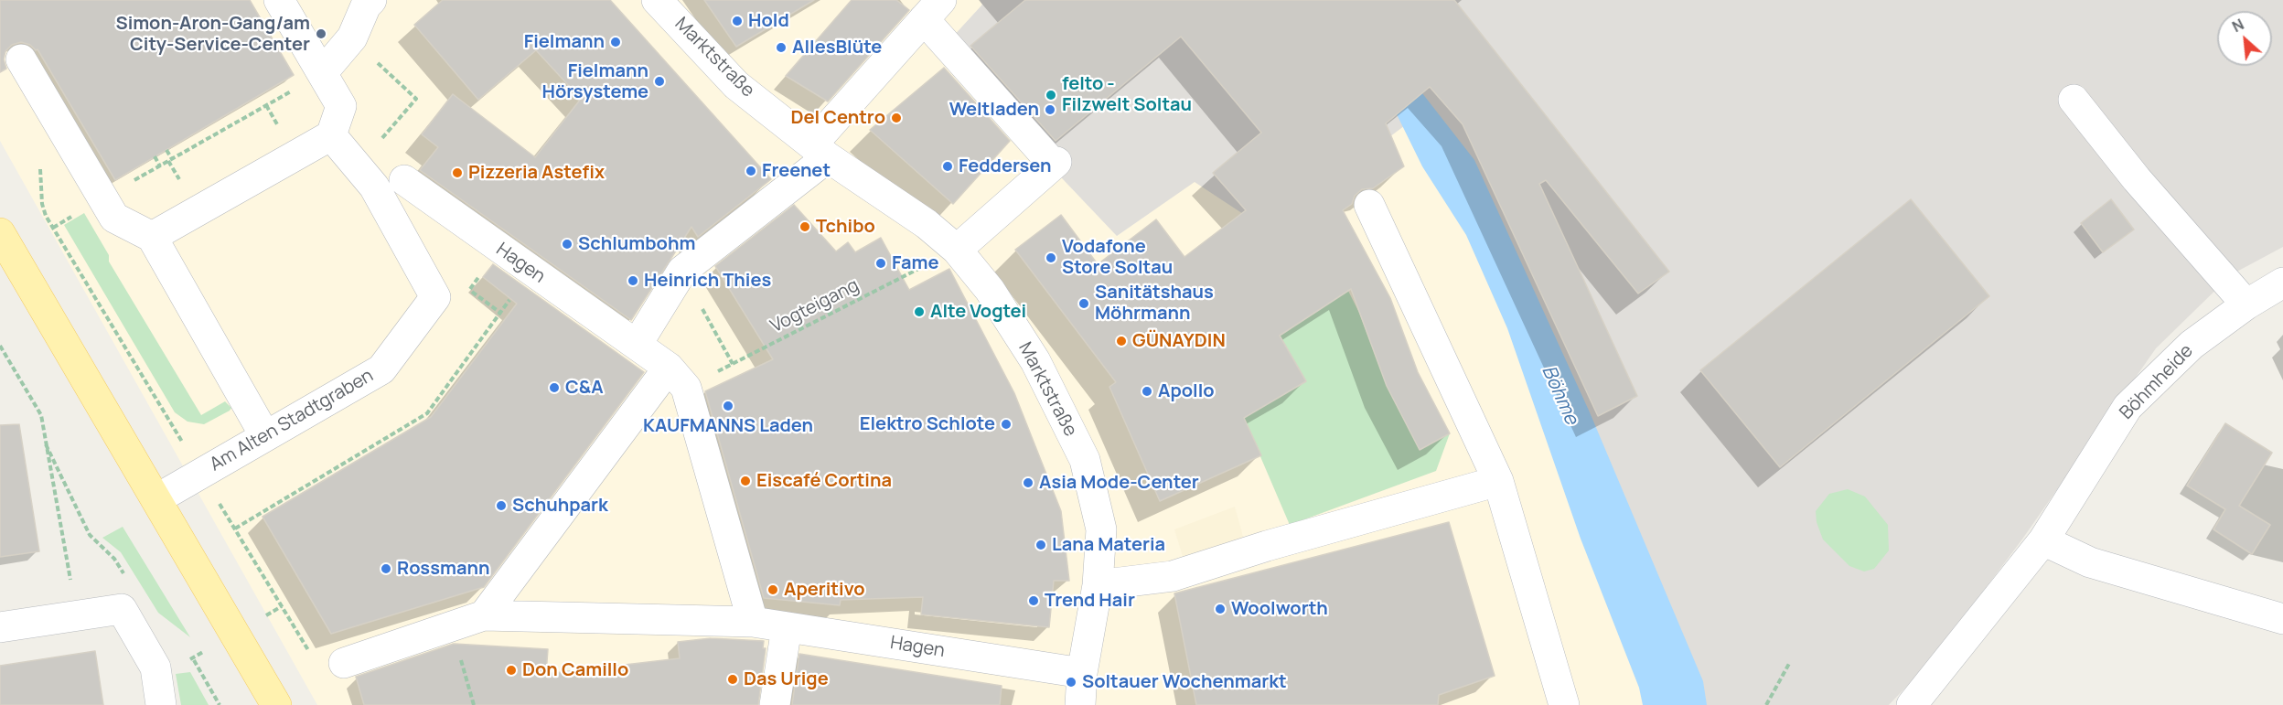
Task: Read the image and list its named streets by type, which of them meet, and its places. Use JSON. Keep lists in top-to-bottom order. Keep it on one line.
{"streets":{"street":["Marktstraße","Hagen","Böhmheide","Am Alten Stadtgraben"],"path":["Vogteigang"]},"crossings":[["Marktstraße","Hagen"],["Marktstraße","Vogteigang"],["Hagen","Vogteigang"]],"water":["Böhme"],"places":["Hold","Simon-Aron-Gang/am City-Service-Center","Fielmann","AllesBlüte","Fielmann Hörsysteme","felto - Filzwelt Soltau","Weltladen","Del Centro","Feddersen","Freenet","Pizzeria Astefix","Tchibo","Schlumbohm","Vodafone Store Soltau","Fame","Heinrich Thies","Sanitätshaus Möhrmann","Alte Vogtei","GÜNAYDIN","C&A","Apollo","KAUFMANNS Laden","Elektro Schlote","Eiscafé Cortina","Asia Mode-Center","Schuhpark","Lana Materia","Rossmann","Aperitivo","Trend Hair","Woolworth","Don Camillo","Das Urige","Soltauer Wochenmarkt"],"north":"top left"}
